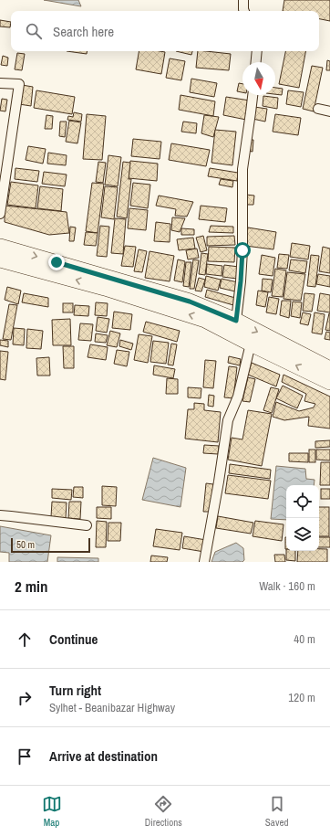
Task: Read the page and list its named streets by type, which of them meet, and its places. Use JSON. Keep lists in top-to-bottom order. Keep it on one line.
{"scale_bar":"50 m","north":"bottom","page":{"search":"Search here","scale":"50 m","heading":["2 min","Walk · 160 m"],"list":[["Continue","40 m"],["Turn right","Sylhet - Beanibazar Highway","120 m"],"Arrive at destination"],"nav":["Map","Directions","Saved"]}}
